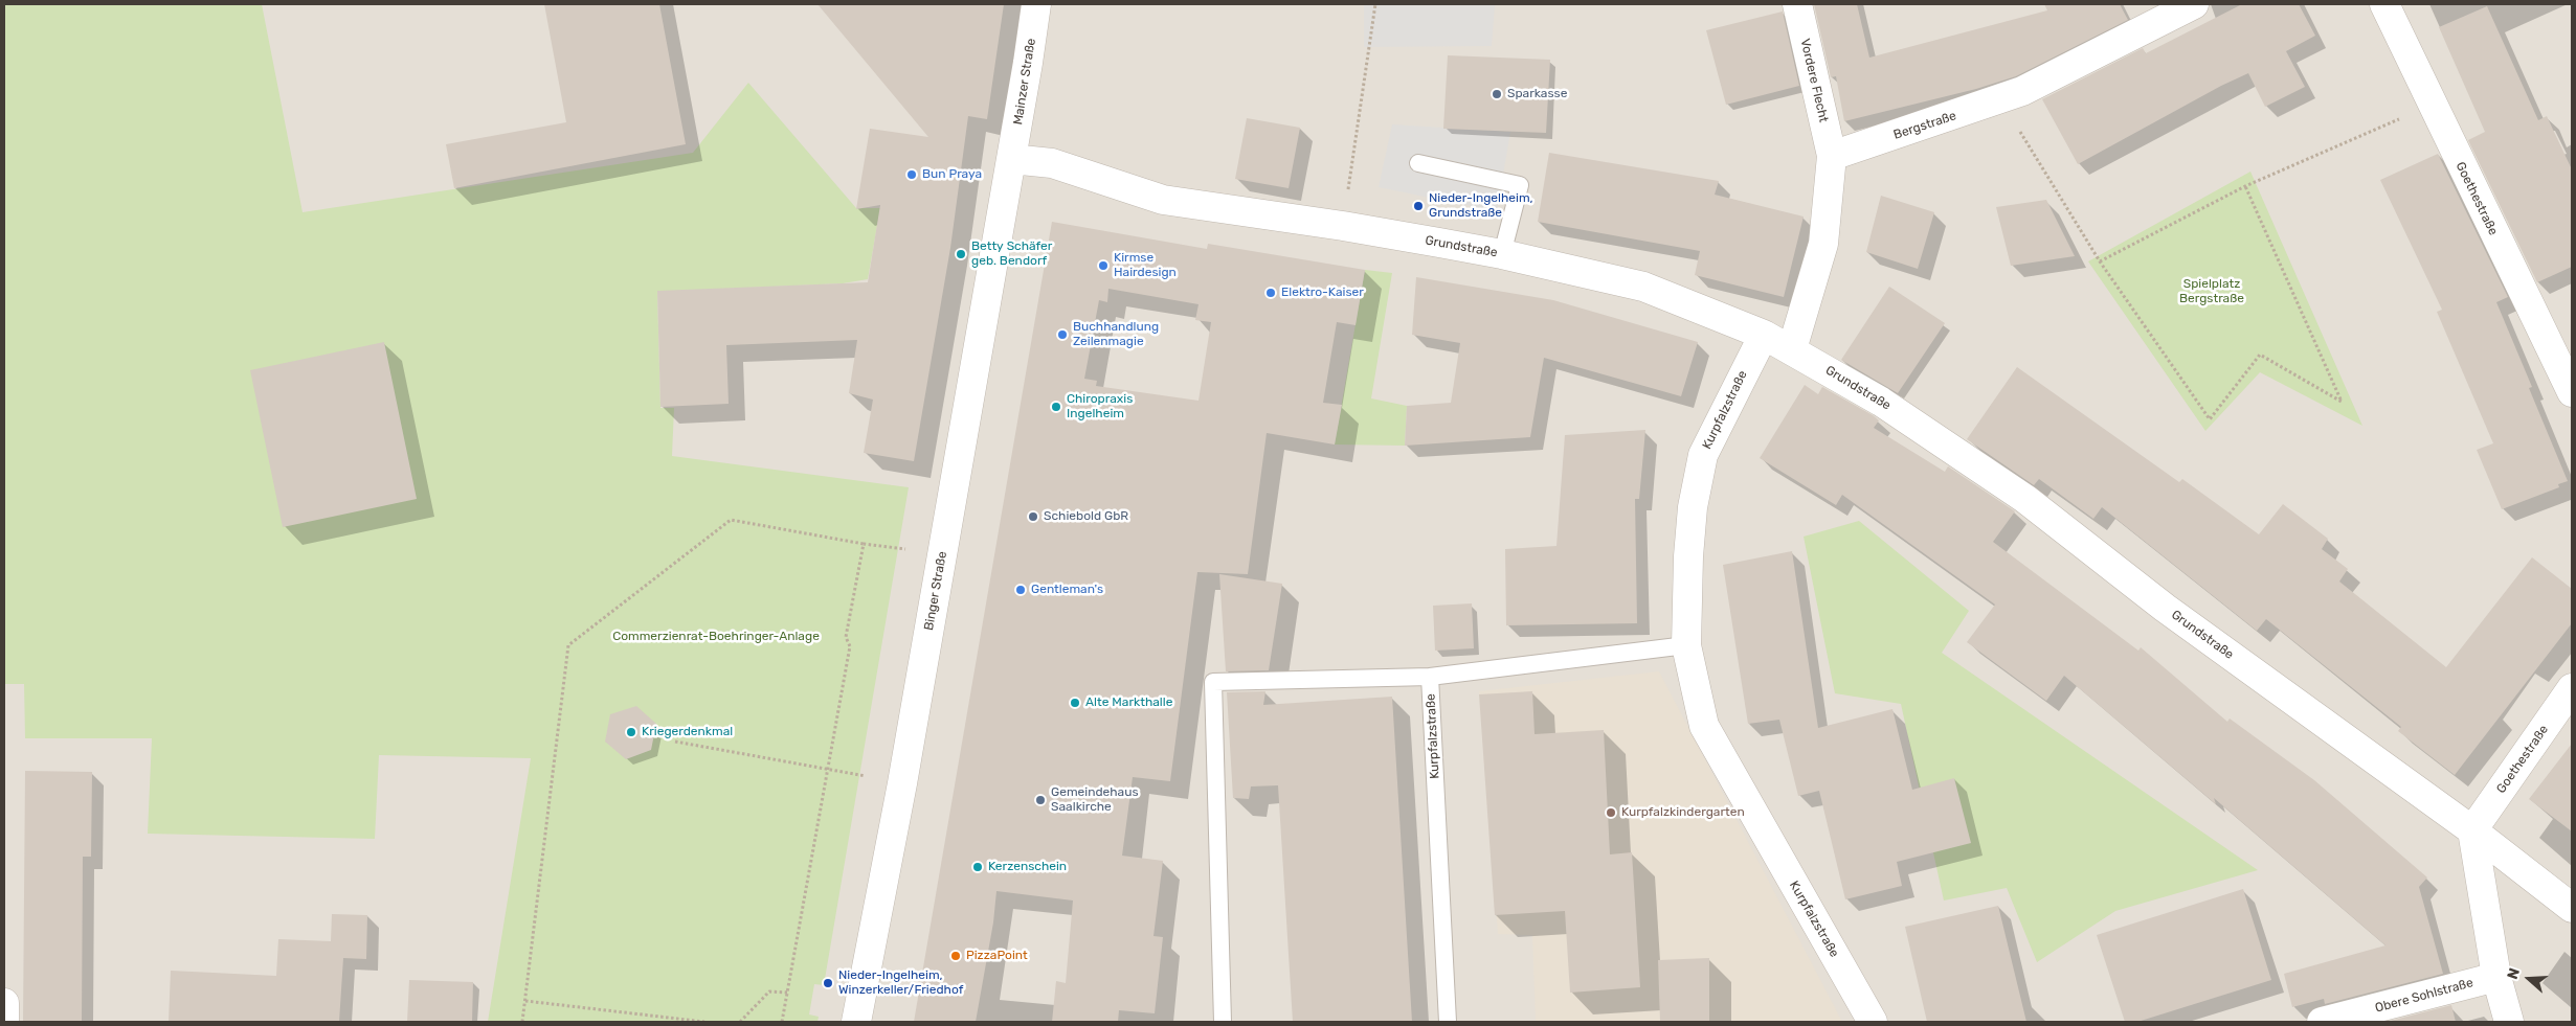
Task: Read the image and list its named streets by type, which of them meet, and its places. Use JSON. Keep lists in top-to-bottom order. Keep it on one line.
{"streets":{"street":["Vordere Flecht","Mainzer Straße","Bergstraße","Goethestraße","Grundstraße","Kurpfalzstraße","Binger Straße","Obere Sohlstraße"]},"crossings":[["Vordere Flecht","Bergstraße"],["Mainzer Straße","Grundstraße"],["Mainzer Straße","Binger Straße"],["Goethestraße","Grundstraße"],["Grundstraße","Kurpfalzstraße"],["Grundstraße","Binger Straße"]],"parks":["Spielplatz Bergstraße","Commerzienrat-Boehringer-Anlage"],"places":["Sparkasse","Bun Praya","Nieder-Ingelheim, Grundstraße","Betty Schäfer geb. Bendorf","Kirmse Hairdesign","Elektro-Kaiser","Buchhandlung Zeilenmagie","Chiropraxis Ingelheim","Schiebold GbR","Gentleman's","Alte Markthalle","Kriegerdenkmal","Gemeindehaus Saalkirche","Kurpfalzkindergarten","Kerzenschein","PizzaPoint","Nieder-Ingelheim, Winzerkeller/Friedhof"],"north":"left"}
